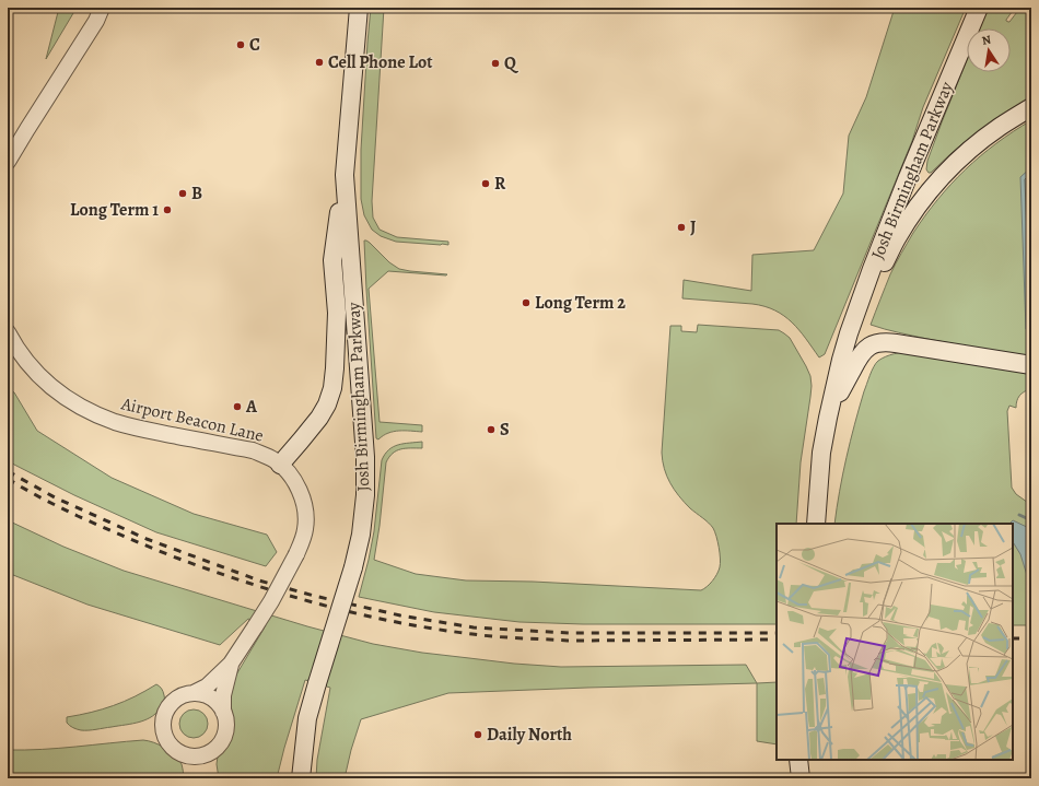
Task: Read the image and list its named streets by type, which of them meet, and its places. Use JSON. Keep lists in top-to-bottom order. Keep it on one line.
{"streets":{"main road":["Josh Birmingham Parkway"],"street":["Airport Beacon Lane"]},"places":["C","Cell Phone Lot","Q","R","B","Long Term 1","J","Long Term 2","A","S","Daily North"],"north":"top"}
